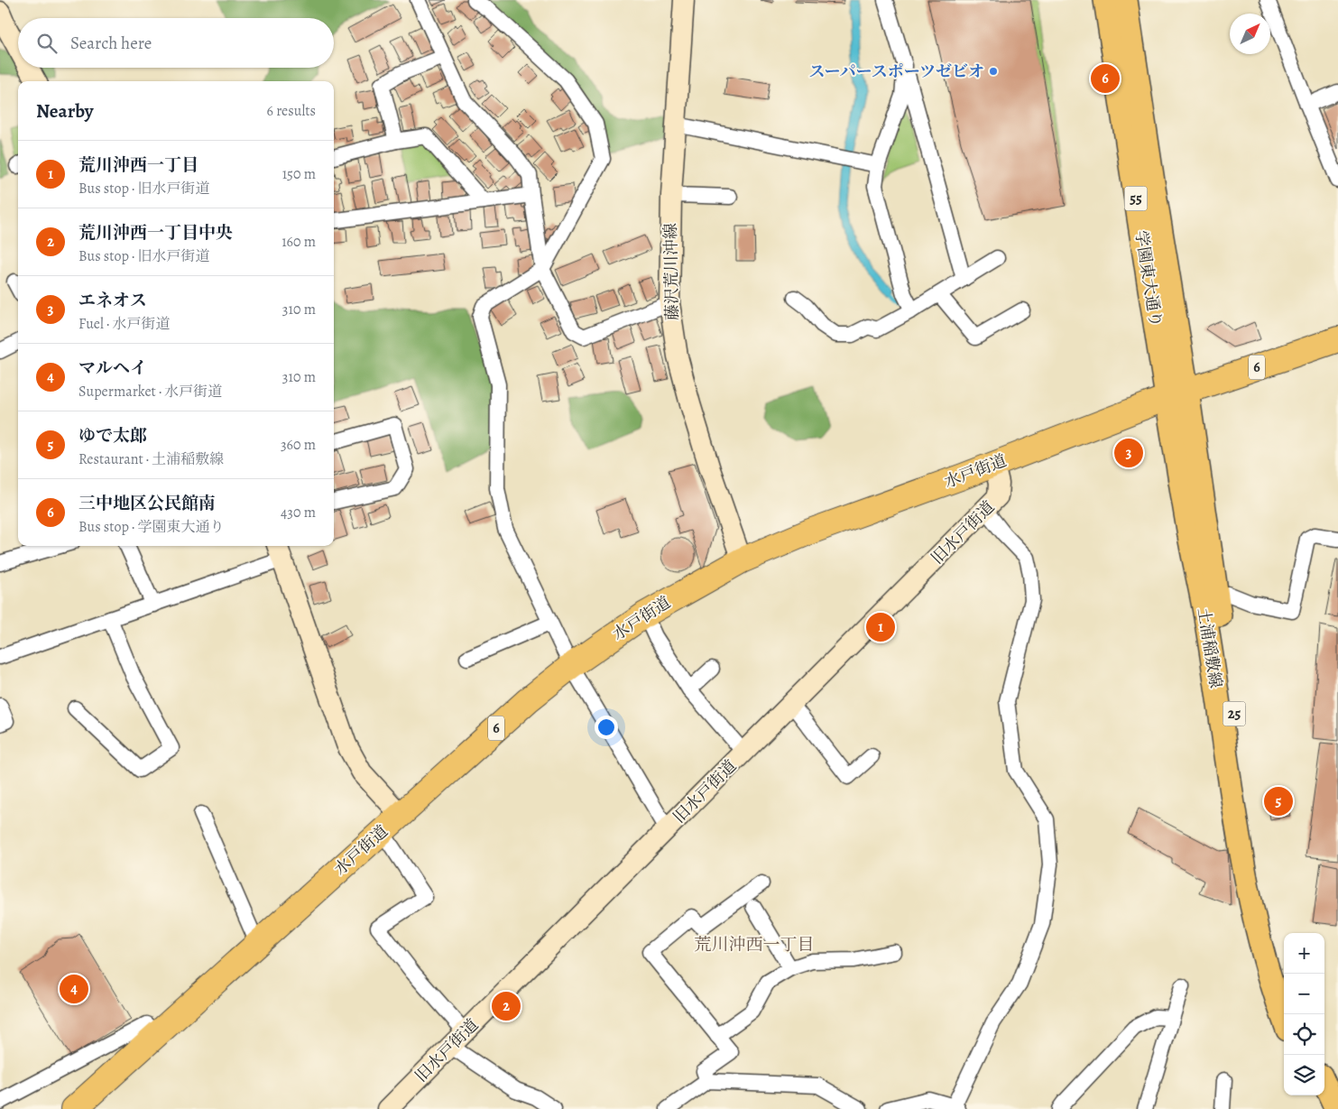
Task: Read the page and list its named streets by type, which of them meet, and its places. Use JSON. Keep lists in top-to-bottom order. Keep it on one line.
{"streets":{"highway":["6","水戸街道"],"main road":["55","学園東大通り","土浦稲敷線","25"],"street":["藤沢荒川沖線","旧水戸街道"]},"crossings":[["藤沢荒川沖線","水戸街道"],["学園東大通り","水戸街道"],["学園東大通り","土浦稲敷線"],["水戸街道","旧水戸街道"],["水戸街道","土浦稲敷線"]],"districts":["荒川沖西一丁目"],"places":["スーパースポーツゼビオ"],"north":"top right","page":{"search":"Search here","pins":["6","3","1","5","4","2"],"heading":["Nearby","6 results"],"list":[{"mark":"1","name":"荒川沖西一丁目","note":"Bus stop · 旧水戸街道","value":"150 m"},{"mark":"2","name":"荒川沖西一丁目中央","note":"Bus stop · 旧水戸街道","value":"160 m"},{"mark":"3","name":"エネオス","note":"Fuel · 水戸街道","value":"310 m"},{"mark":"4","name":"マルヘイ","note":"Supermarket · 水戸街道","value":"310 m"},{"mark":"5","name":"ゆで太郎","note":"Restaurant · 土浦稲敷線","value":"360 m"},{"mark":"6","name":"三中地区公民館南","note":"Bus stop · 学園東大通り","value":"430 m"}],"map_buttons":["+","−"]}}
